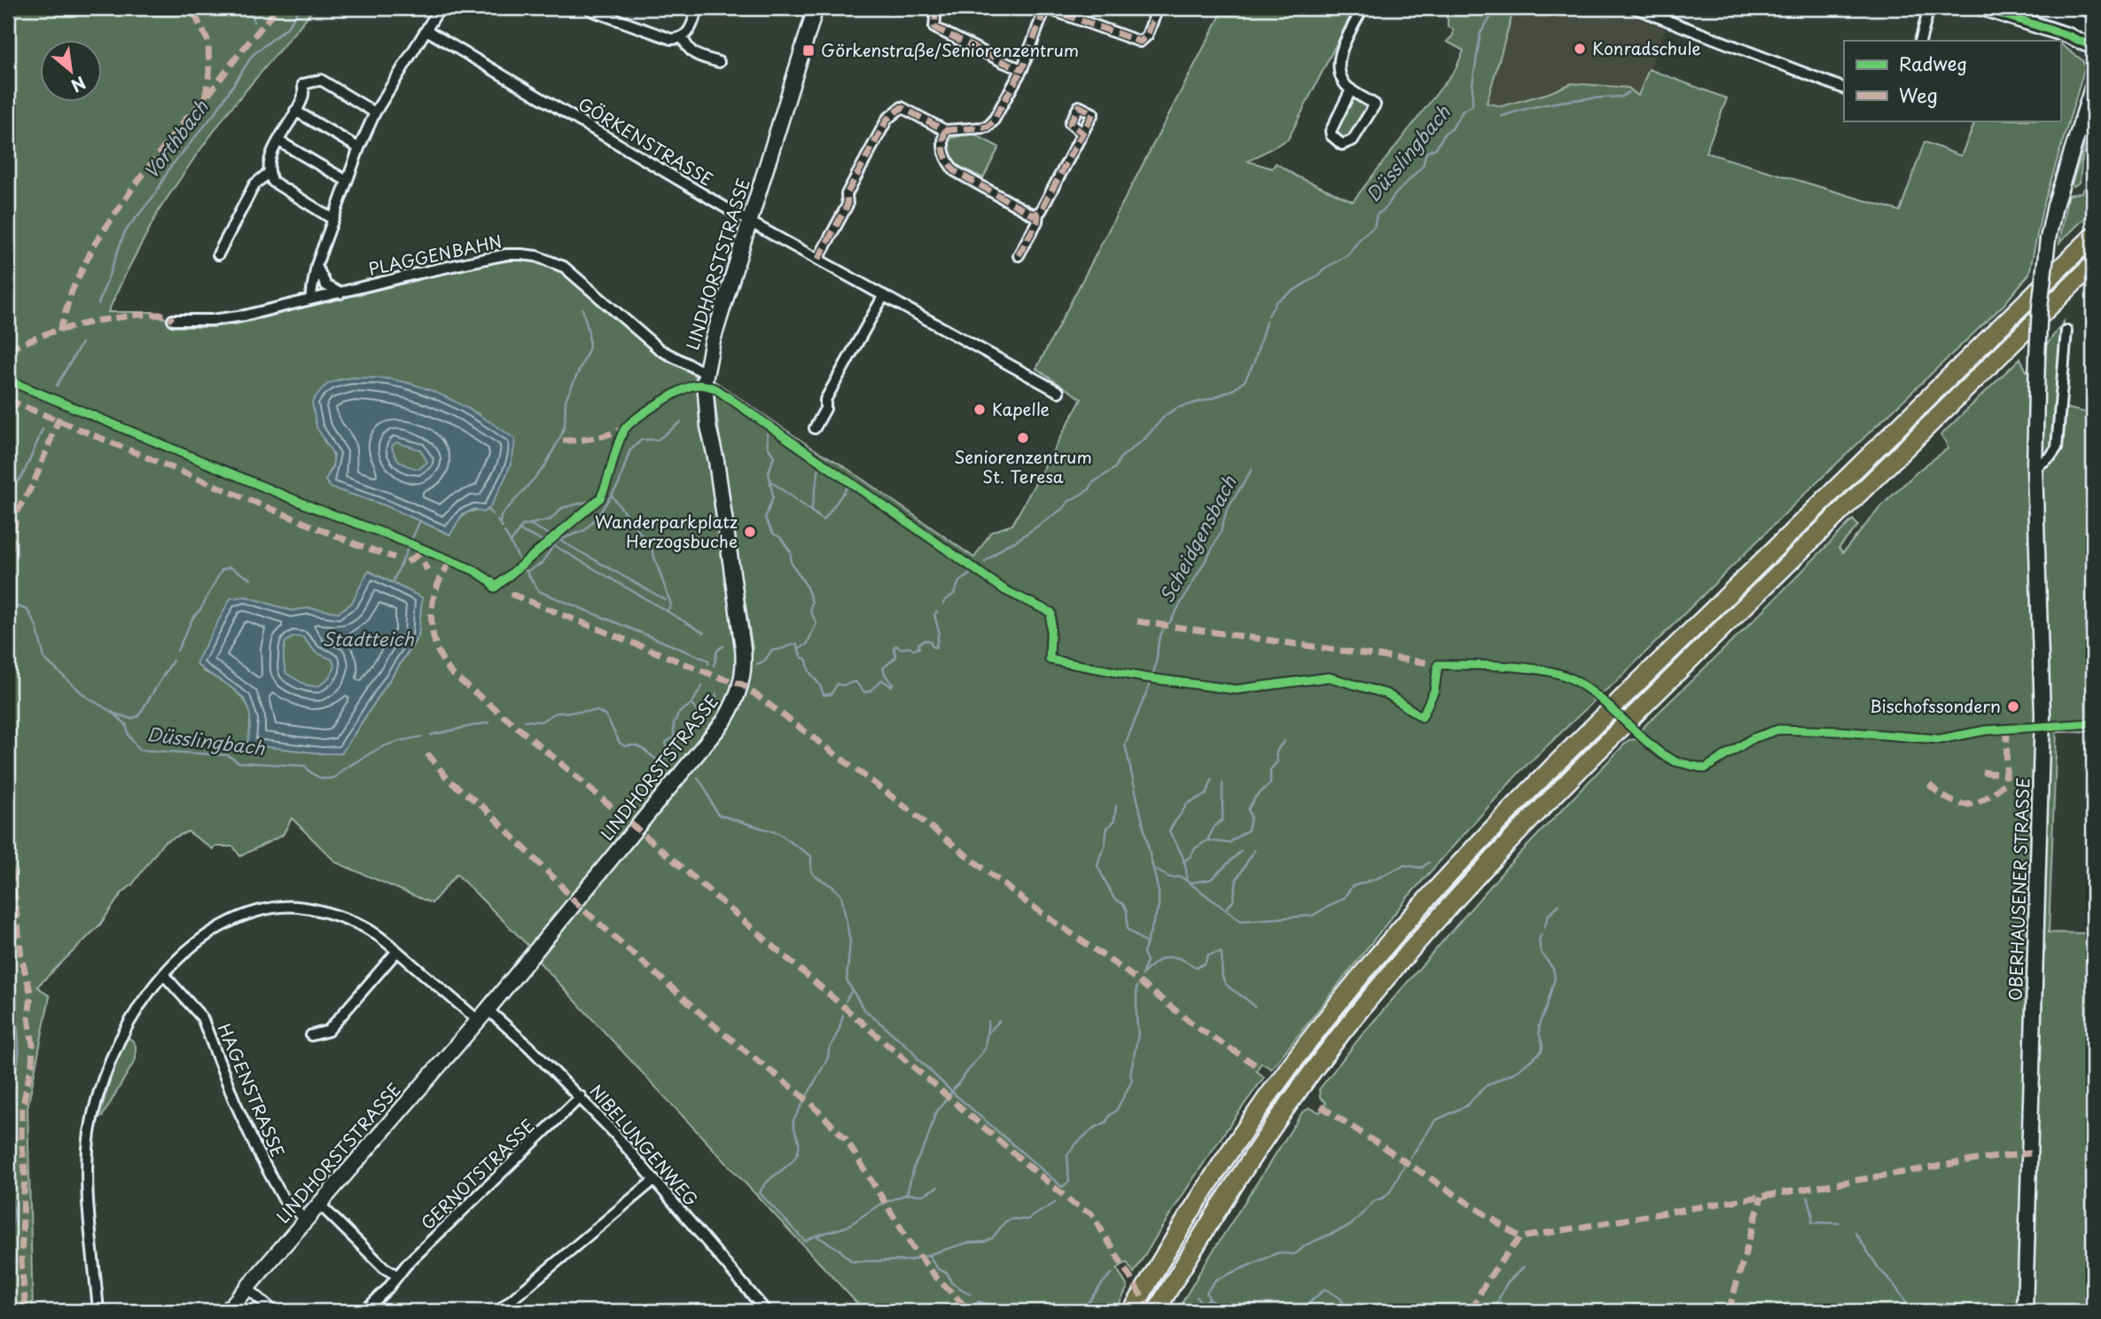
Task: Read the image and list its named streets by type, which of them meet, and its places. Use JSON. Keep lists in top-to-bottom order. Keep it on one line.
{"streets":{"street":["GÖRKENSTRASSE","PLAGGENBAHN","LINDHORSTSTRASSE","OBERHAUSENER STRASSE","HAGENSTRASSE","NIBELUNGENWEG","GERNOTSTRASSE"]},"crossings":[["GÖRKENSTRASSE","LINDHORSTSTRASSE"],["PLAGGENBAHN","LINDHORSTSTRASSE"],["LINDHORSTSTRASSE","HAGENSTRASSE"],["LINDHORSTSTRASSE","NIBELUNGENWEG"],["HAGENSTRASSE","NIBELUNGENWEG"],["NIBELUNGENWEG","GERNOTSTRASSE"]],"water":["Vorthbach","Düsslingbach","Scheidgensbach","Stadtteich"],"places":{"other":["Konradschule","Kapelle","Seniorenzentrum St. Teresa","Wanderparkplatz Herzogsbuche","Bischofssondern"],"transit":["Görkenstraße/Seniorenzentrum"]},"legend":["Radweg","Weg"],"north":"bottom right"}
